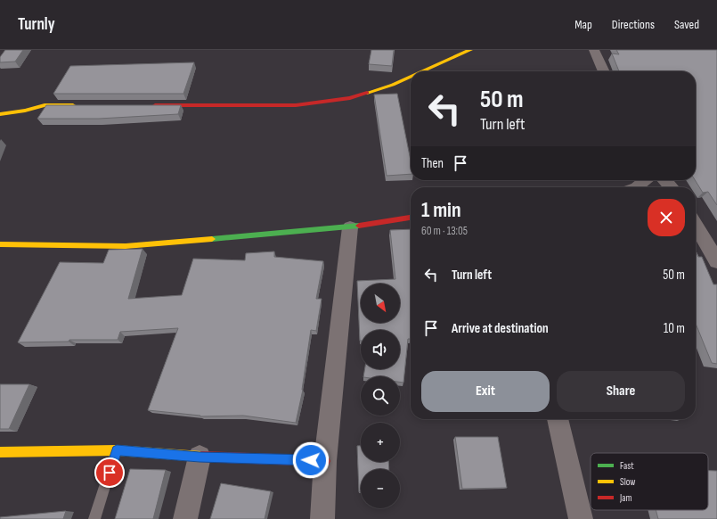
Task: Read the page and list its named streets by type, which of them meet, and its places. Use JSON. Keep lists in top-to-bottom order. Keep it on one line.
{"legend":["Fast","Slow","Jam"],"north":"bottom right","page":{"header":"Turnly","nav":["Map","Directions","Saved"],"turn":["50 m","Turn left"],"then":"Then","heading":["1 min","60 m · 13:05"],"list":[{"name":"Turn left","value":"50 m"},{"name":"Arrive at destination","value":"10 m"}],"map_buttons":["+","−"],"buttons":["Exit","Share"]}}
